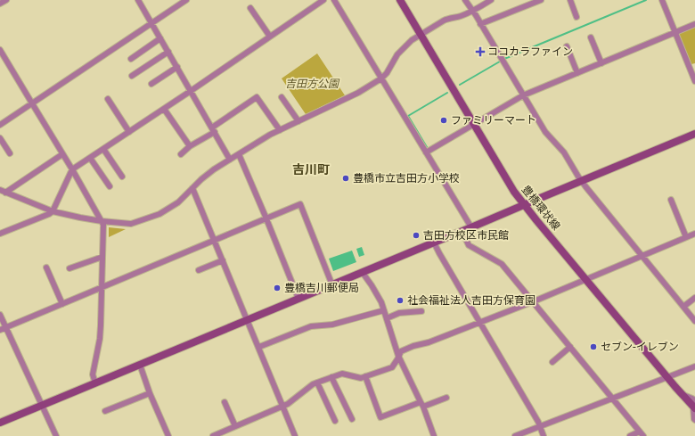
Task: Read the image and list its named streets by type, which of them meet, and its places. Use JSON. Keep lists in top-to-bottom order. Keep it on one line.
{"streets":{"street":["豊橋環状線"]},"districts":["吉川町"],"parks":["吉田方公園"],"places":{"health":["ココカラファイン"],"other":["ファミリーマート","豊橋市立吉田方小学校","吉田方校区市民館","豊橋吉川郵便局","社会福祉法人吉田方保育園","セブン-イレブン"]}}
